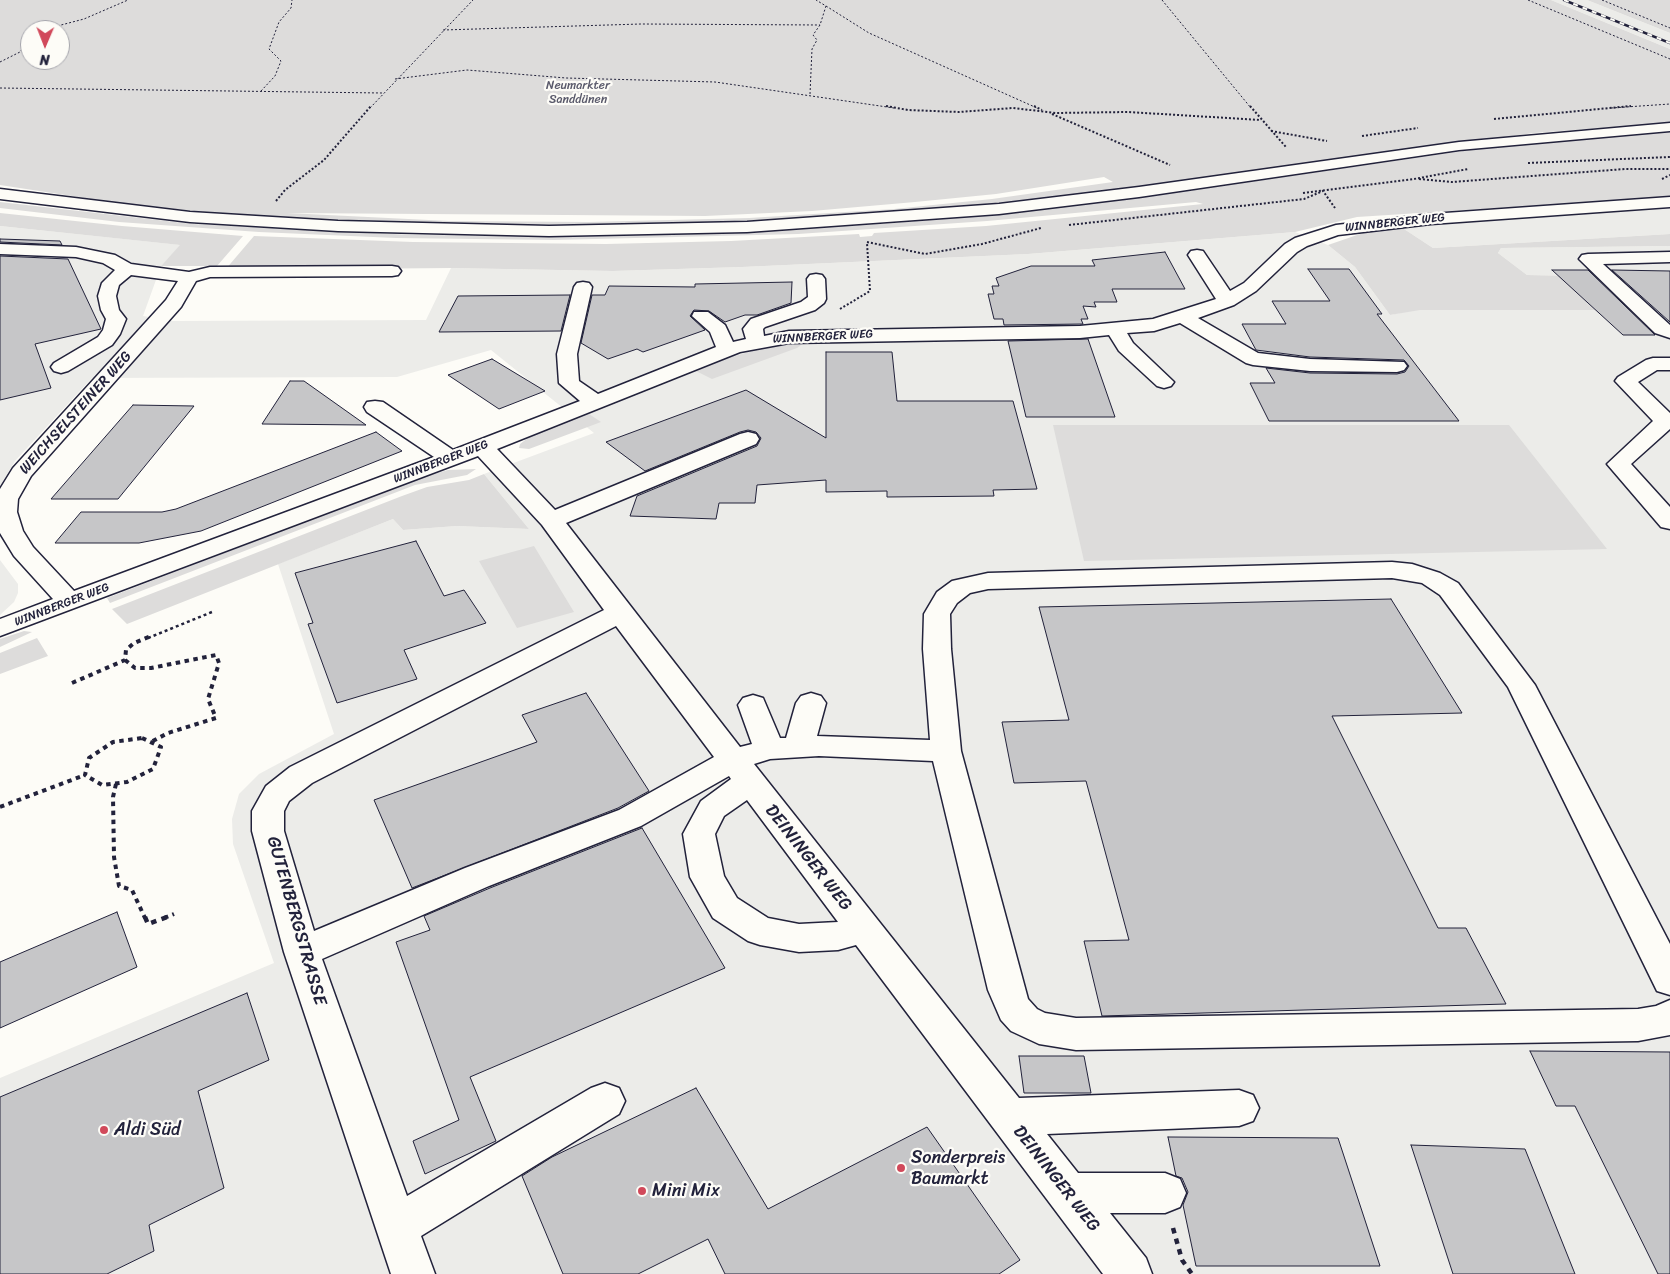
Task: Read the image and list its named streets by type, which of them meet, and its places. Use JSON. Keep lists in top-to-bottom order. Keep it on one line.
{"streets":{"street":["WINNBERGER WEG","WEICHSELSTEINER WEG","DEININGER WEG","GUTENBERGSTRASSE"]},"crossings":[["WINNBERGER WEG","WEICHSELSTEINER WEG"],["WINNBERGER WEG","DEININGER WEG"],["DEININGER WEG","GUTENBERGSTRASSE"]],"parks":["Neumarkter Sanddünen"],"places":["Aldi Süd","Sonderpreis Baumarkt","Mini Mix"],"north":"bottom"}
